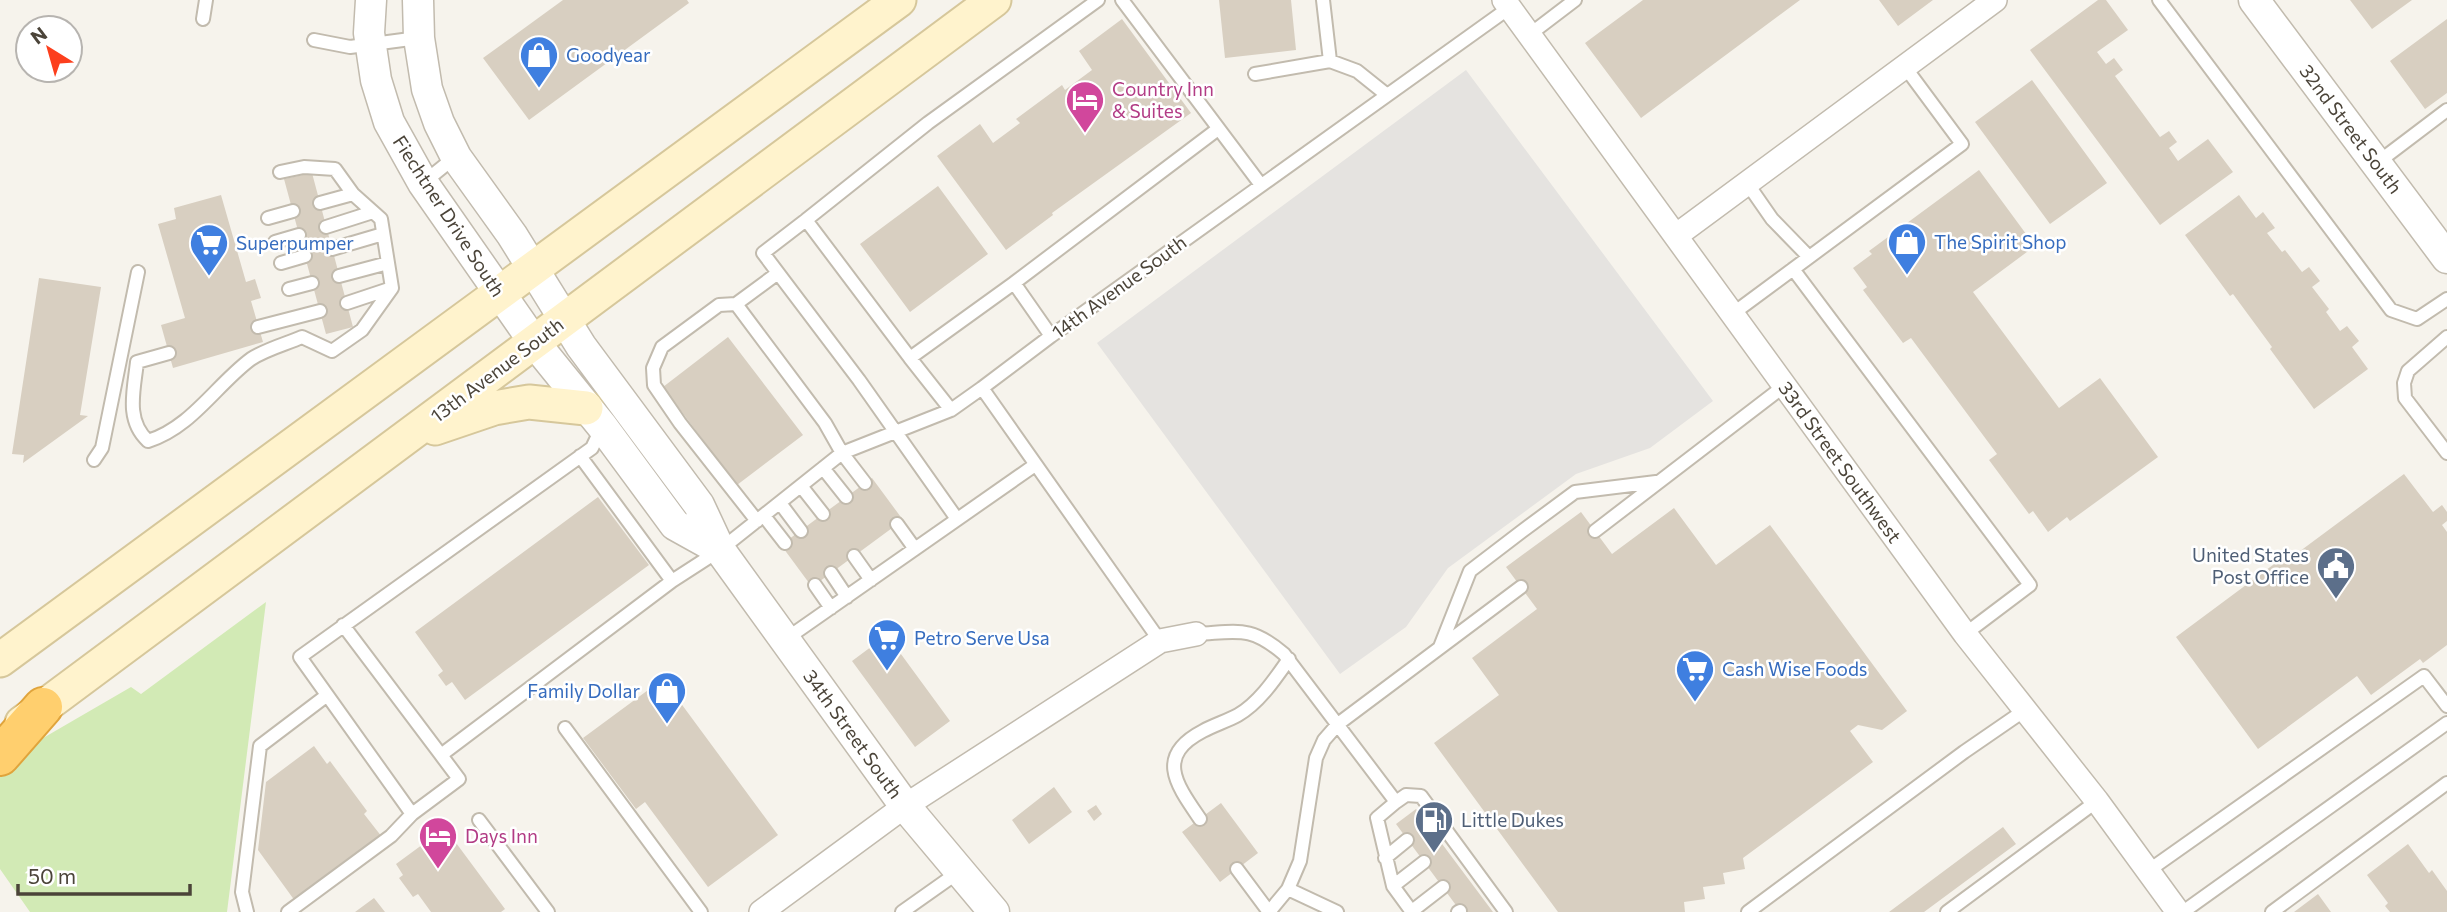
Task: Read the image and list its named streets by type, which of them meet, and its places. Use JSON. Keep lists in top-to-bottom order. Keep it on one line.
{"streets":{"main road":["13th Avenue South"],"street":["32nd Street South","Fiechtner Drive South","33rd Street Southwest","34th Street South"],"lane":["14th Avenue South"]},"crossings":[["Fiechtner Drive South","13th Avenue South"],["Fiechtner Drive South","34th Street South"],["14th Avenue South","33rd Street Southwest"],["14th Avenue South","34th Street South"],["13th Avenue South","34th Street South"]],"places":{"shop":["Goodyear","The Spirit Shop","Family Dollar"],"hotel":["Country Inn & Suites","Days Inn"],"supermarket":["Superpumper","Petro Serve Usa","Cash Wise Foods"],"public building":["United States Post Office"],"fuel station":["Little Dukes"]},"scale_bar":"50 m","north":"top left"}
